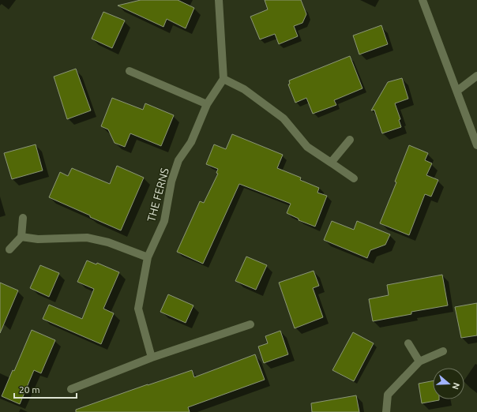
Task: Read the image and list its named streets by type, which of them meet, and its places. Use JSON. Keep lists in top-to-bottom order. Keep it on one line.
{"streets":{"street":["THE FERNS"]},"scale_bar":"20 m","north":"right"}
